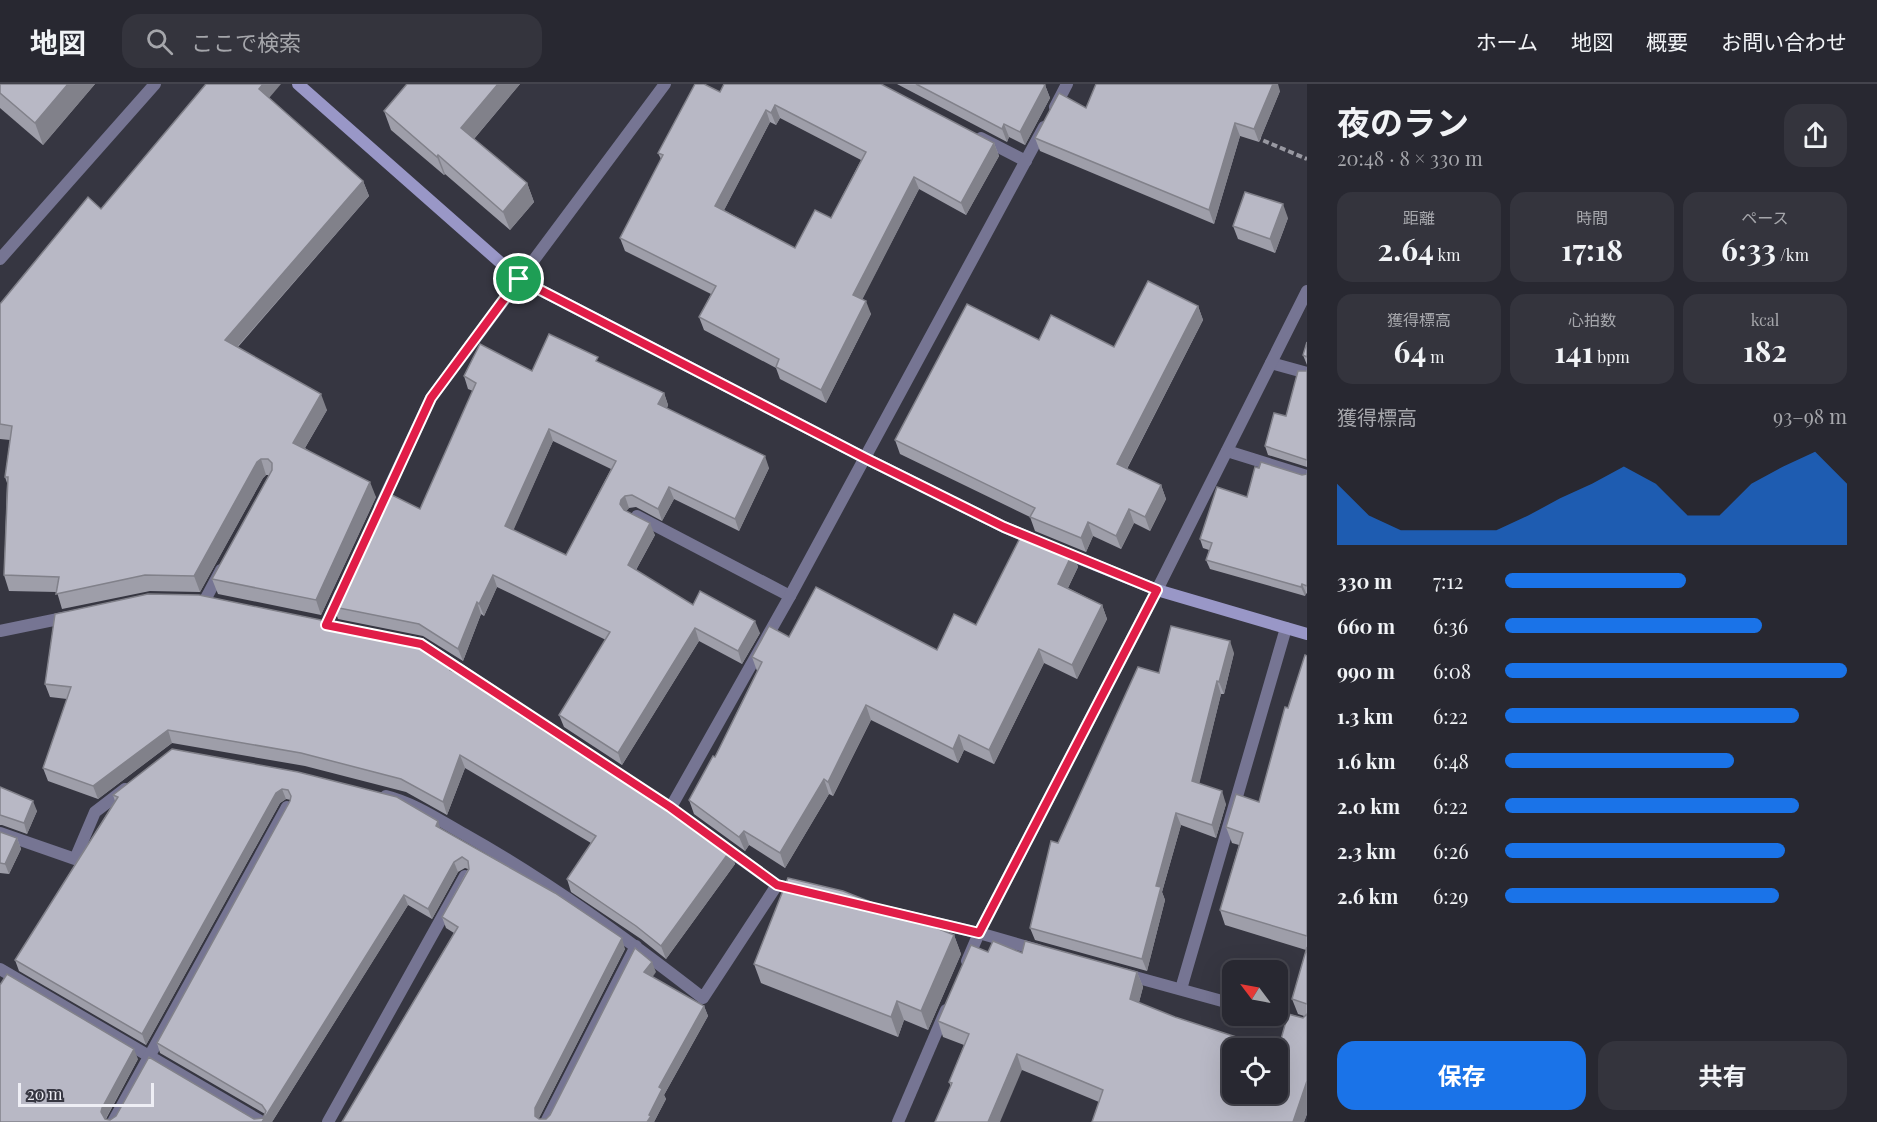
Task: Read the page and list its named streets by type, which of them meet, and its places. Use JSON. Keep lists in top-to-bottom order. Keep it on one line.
{"scale_bar":"20 m","north":"top left","page":{"header":"地図","search":"ここで検索","nav":["ホーム","地図","概要","お問い合わせ"],"heading":["夜のラン","20:48 · 8 × 330 m"],"stats":[["距離","2.64 km"],["時間","17:18"],["ペース","6:33 /km"],["獲得標高","64 m"],["心拍数","141 bpm"],["kcal","182"]],"chart":["獲得標高","93–98 m"],"list":[{"name":"330 m","note":"7:12"},{"name":"660 m","note":"6:36"},{"name":"990 m","note":"6:08"},{"name":"1.3 km","note":"6:22"},{"name":"1.6 km","note":"6:48"},{"name":"2.0 km","note":"6:22"},{"name":"2.3 km","note":"6:26"},{"name":"2.6 km","note":"6:29"}],"buttons":["保存","共有"],"scale":"20 m"}}
